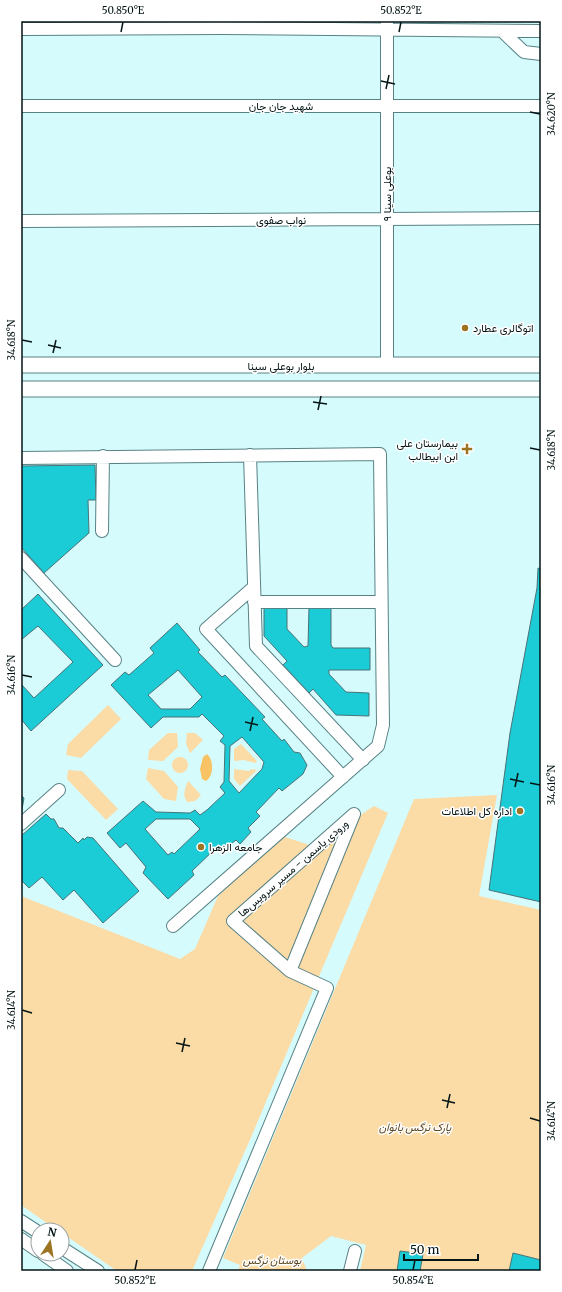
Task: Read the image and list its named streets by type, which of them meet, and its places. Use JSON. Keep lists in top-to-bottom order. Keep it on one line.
{"streets":{"main road":["بلوار بوعلی سینا"],"street":["شهید جان جان","بوعلی سینا ۹","نواب صفوی","ورودی یاسمن - مسیر سرویس‌ها"]},"crossings":[["شهید جان جان","بوعلی سینا ۹"],["بوعلی سینا ۹","نواب صفوی"],["بوعلی سینا ۹","بلوار بوعلی سینا"]],"parks":["پارک نرگس بانوان","بوستان نرگس"],"places":{"other":["اتوگالری عطارد","اداره کل اطلاعات","جامعه الزهرا"],"health":["بیمارستان علی ابن ابیطالب"]},"scale_bar":"50 m","north":"top","coordinates":["50.850°E","50.852°E","34.620°N","34.618°N","34.616°N","34.614°N","50.854°E"]}
